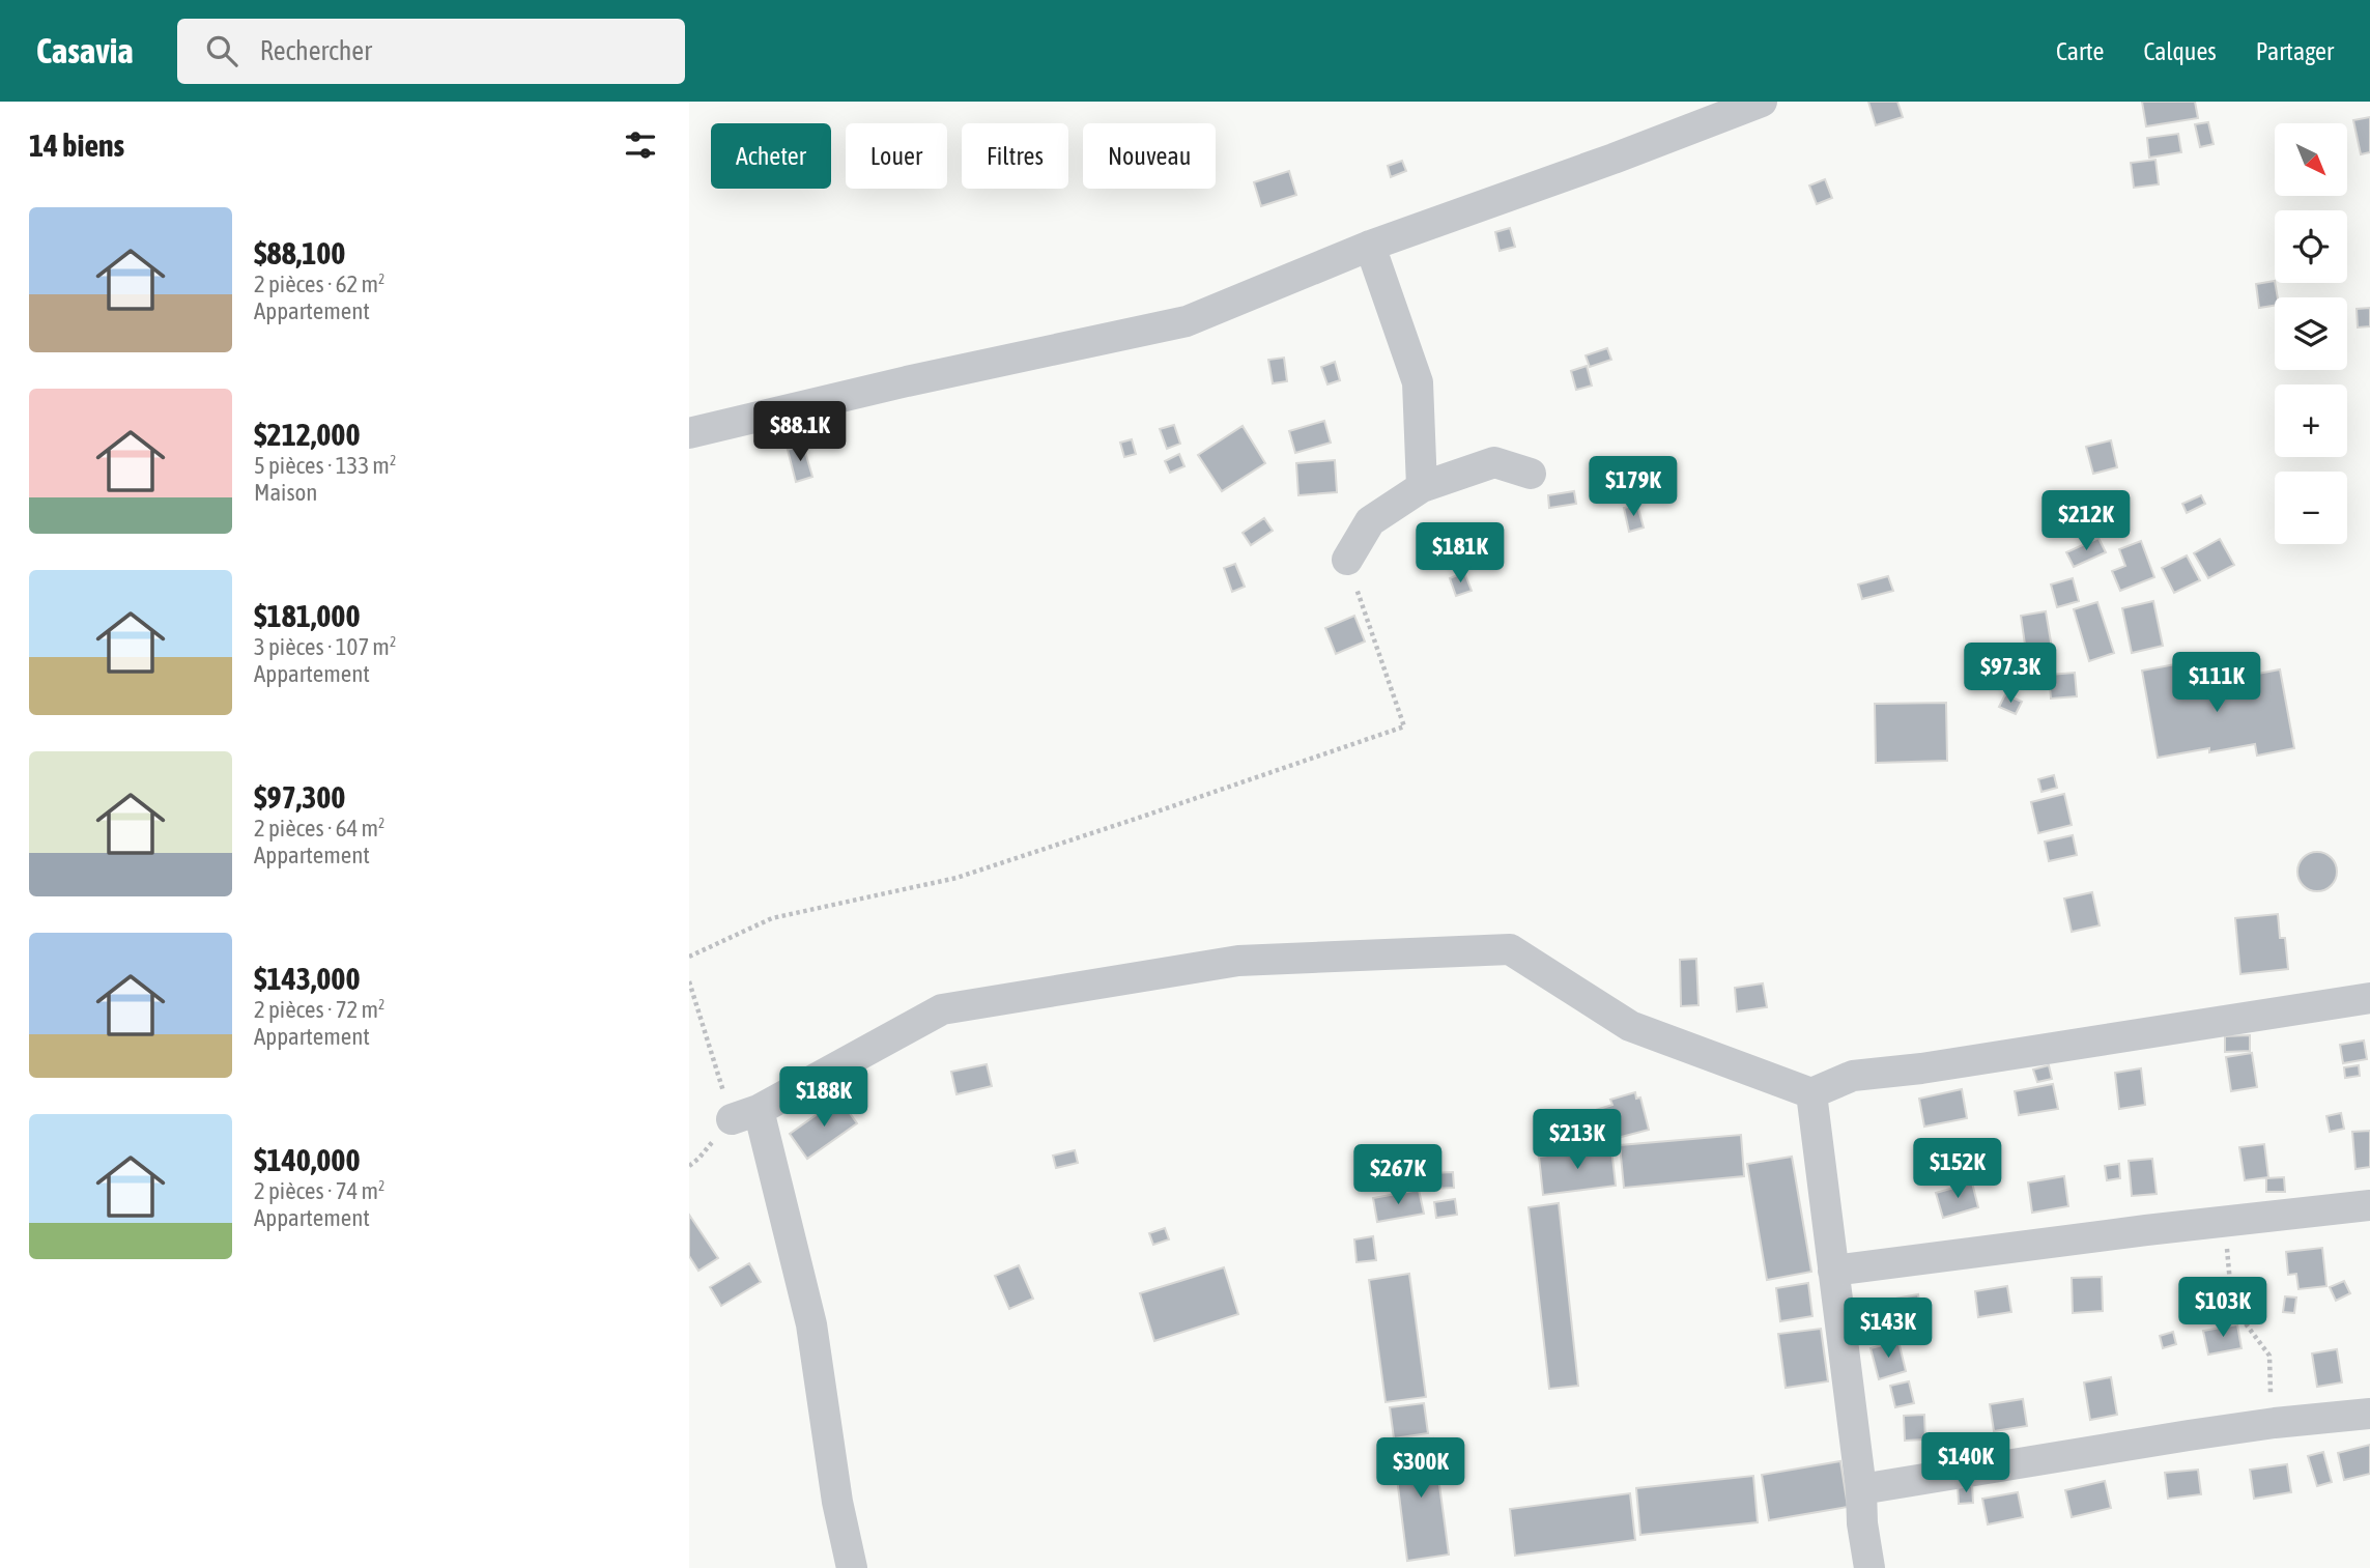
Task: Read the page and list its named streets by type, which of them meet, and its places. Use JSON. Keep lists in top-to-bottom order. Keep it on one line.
{"north":"bottom right","page":{"header":"Casavia","search":"Rechercher","nav":["Carte","Calques","Partager"],"heading":"14 biens","map_buttons":["+","−"],"chip":["Acheter","Louer","Filtres","Nouveau"],"list":[{"name":"$88,100","note":"2 pièces · 62 m² · Appartement"},{"name":"$212,000","note":"5 pièces · 133 m² · Maison"},{"name":"$181,000","note":"3 pièces · 107 m² · Appartement"},{"name":"$97,300","note":"2 pièces · 64 m² · Appartement"},{"name":"$143,000","note":"2 pièces · 72 m² · Appartement"},{"name":"$140,000","note":"2 pièces · 74 m² · Appartement"}],"price":["$88.1K","$179K","$212K","$181K","$97.3K","$111K","$188K","$213K","$152K","$267K","$103K","$143K","$140K","$300K"]}}
